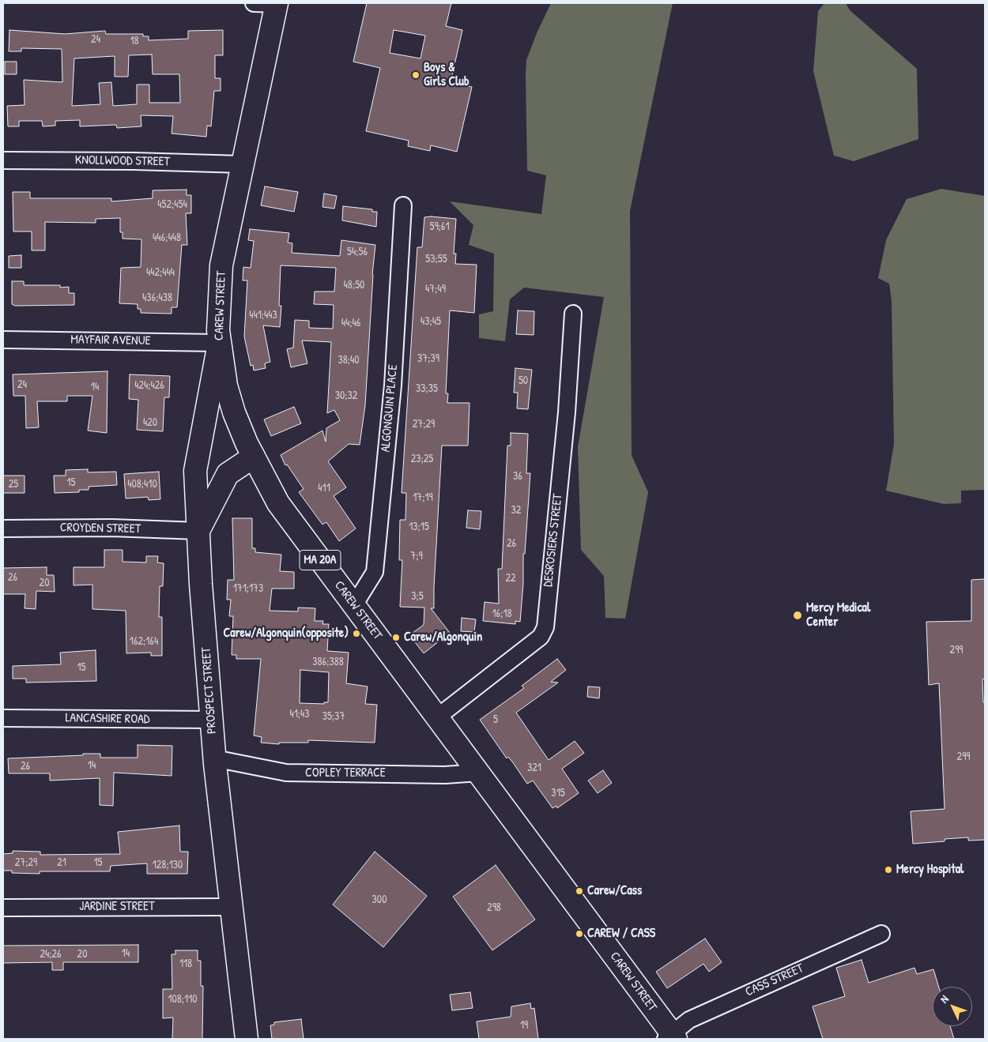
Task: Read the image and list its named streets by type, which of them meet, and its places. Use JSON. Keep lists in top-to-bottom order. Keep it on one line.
{"streets":{"main road":["CAREW STREET","MA 20A","PROSPECT STREET"],"street":["KNOLLWOOD STREET","MAYFAIR AVENUE","ALGONQUIN PLACE","CROYDEN STREET","DESROSIERS STREET","LANCASHIRE ROAD","COPLEY TERRACE","JARDINE STREET","CASS STREET"]},"crossings":[["KNOLLWOOD STREET","CAREW STREET"],["CAREW STREET","MAYFAIR AVENUE"],["CAREW STREET","ALGONQUIN PLACE"],["CAREW STREET","DESROSIERS STREET"],["CAREW STREET","PROSPECT STREET"],["CAREW STREET","COPLEY TERRACE"],["CAREW STREET","CASS STREET"],["MAYFAIR AVENUE","PROSPECT STREET"],["CROYDEN STREET","PROSPECT STREET"],["PROSPECT STREET","LANCASHIRE ROAD"],["PROSPECT STREET","COPLEY TERRACE"],["PROSPECT STREET","JARDINE STREET"]],"places":["Boys & Girls Club","Mercy Medical Center","Carew/Algonquin(opposite)","Carew/Algonquin","Mercy Hospital","Carew/Cass","CAREW / CASS"],"house_numbers":["24","18","452;454","59;61","446;448","54;56","53;55","442;444","48;50","47;49","436;438","441;443","43;45","44;46","37;39","38;40","50","24","424;426","14","33;35","30;32","420","27;29","23;25","36","15","25","408;410","411","17;19","32","13;15","26","7;9","26","22","20","171;173","3;5","16;18","162;164","299","386;388","15","41;43","35;37","5","299","14","26","321","315","27;29","21","15","128;130","300","298","14","24;26","20","118","108;110","19"],"north":"top left"}
